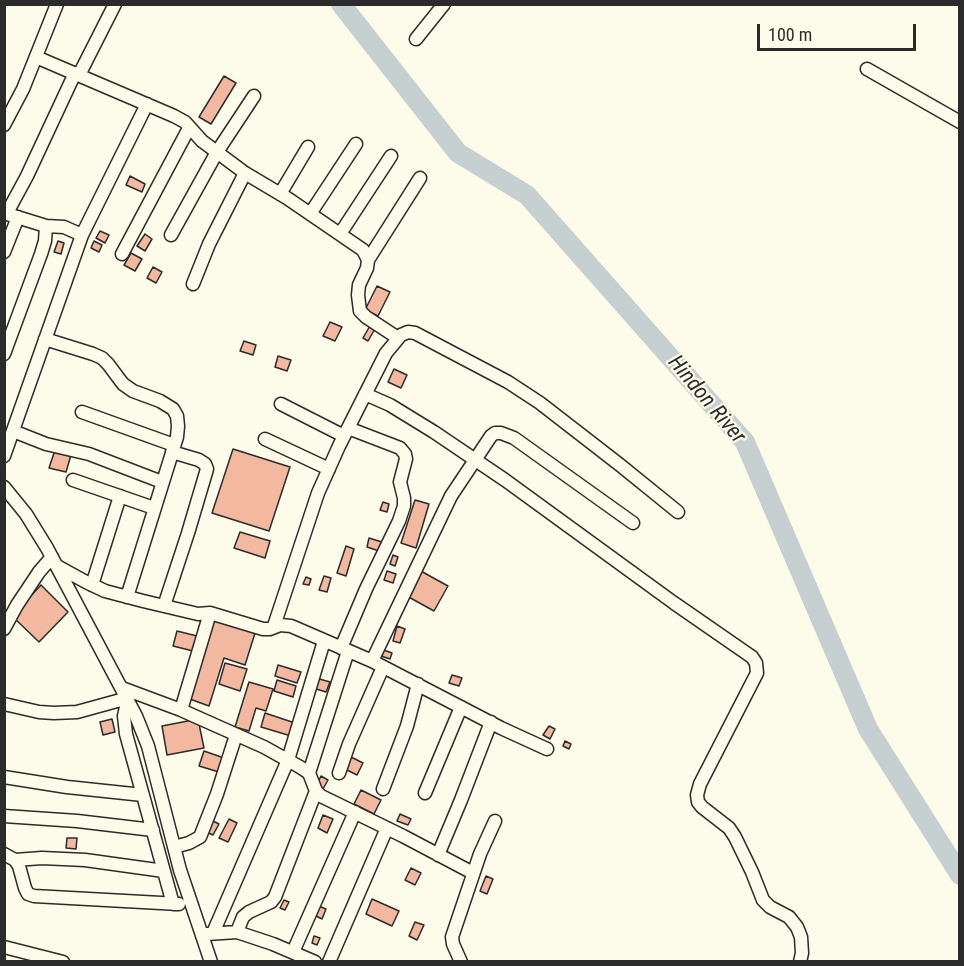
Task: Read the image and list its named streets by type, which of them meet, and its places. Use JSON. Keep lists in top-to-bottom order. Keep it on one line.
{"water":["Hindon River"],"scale_bar":"100 m"}
